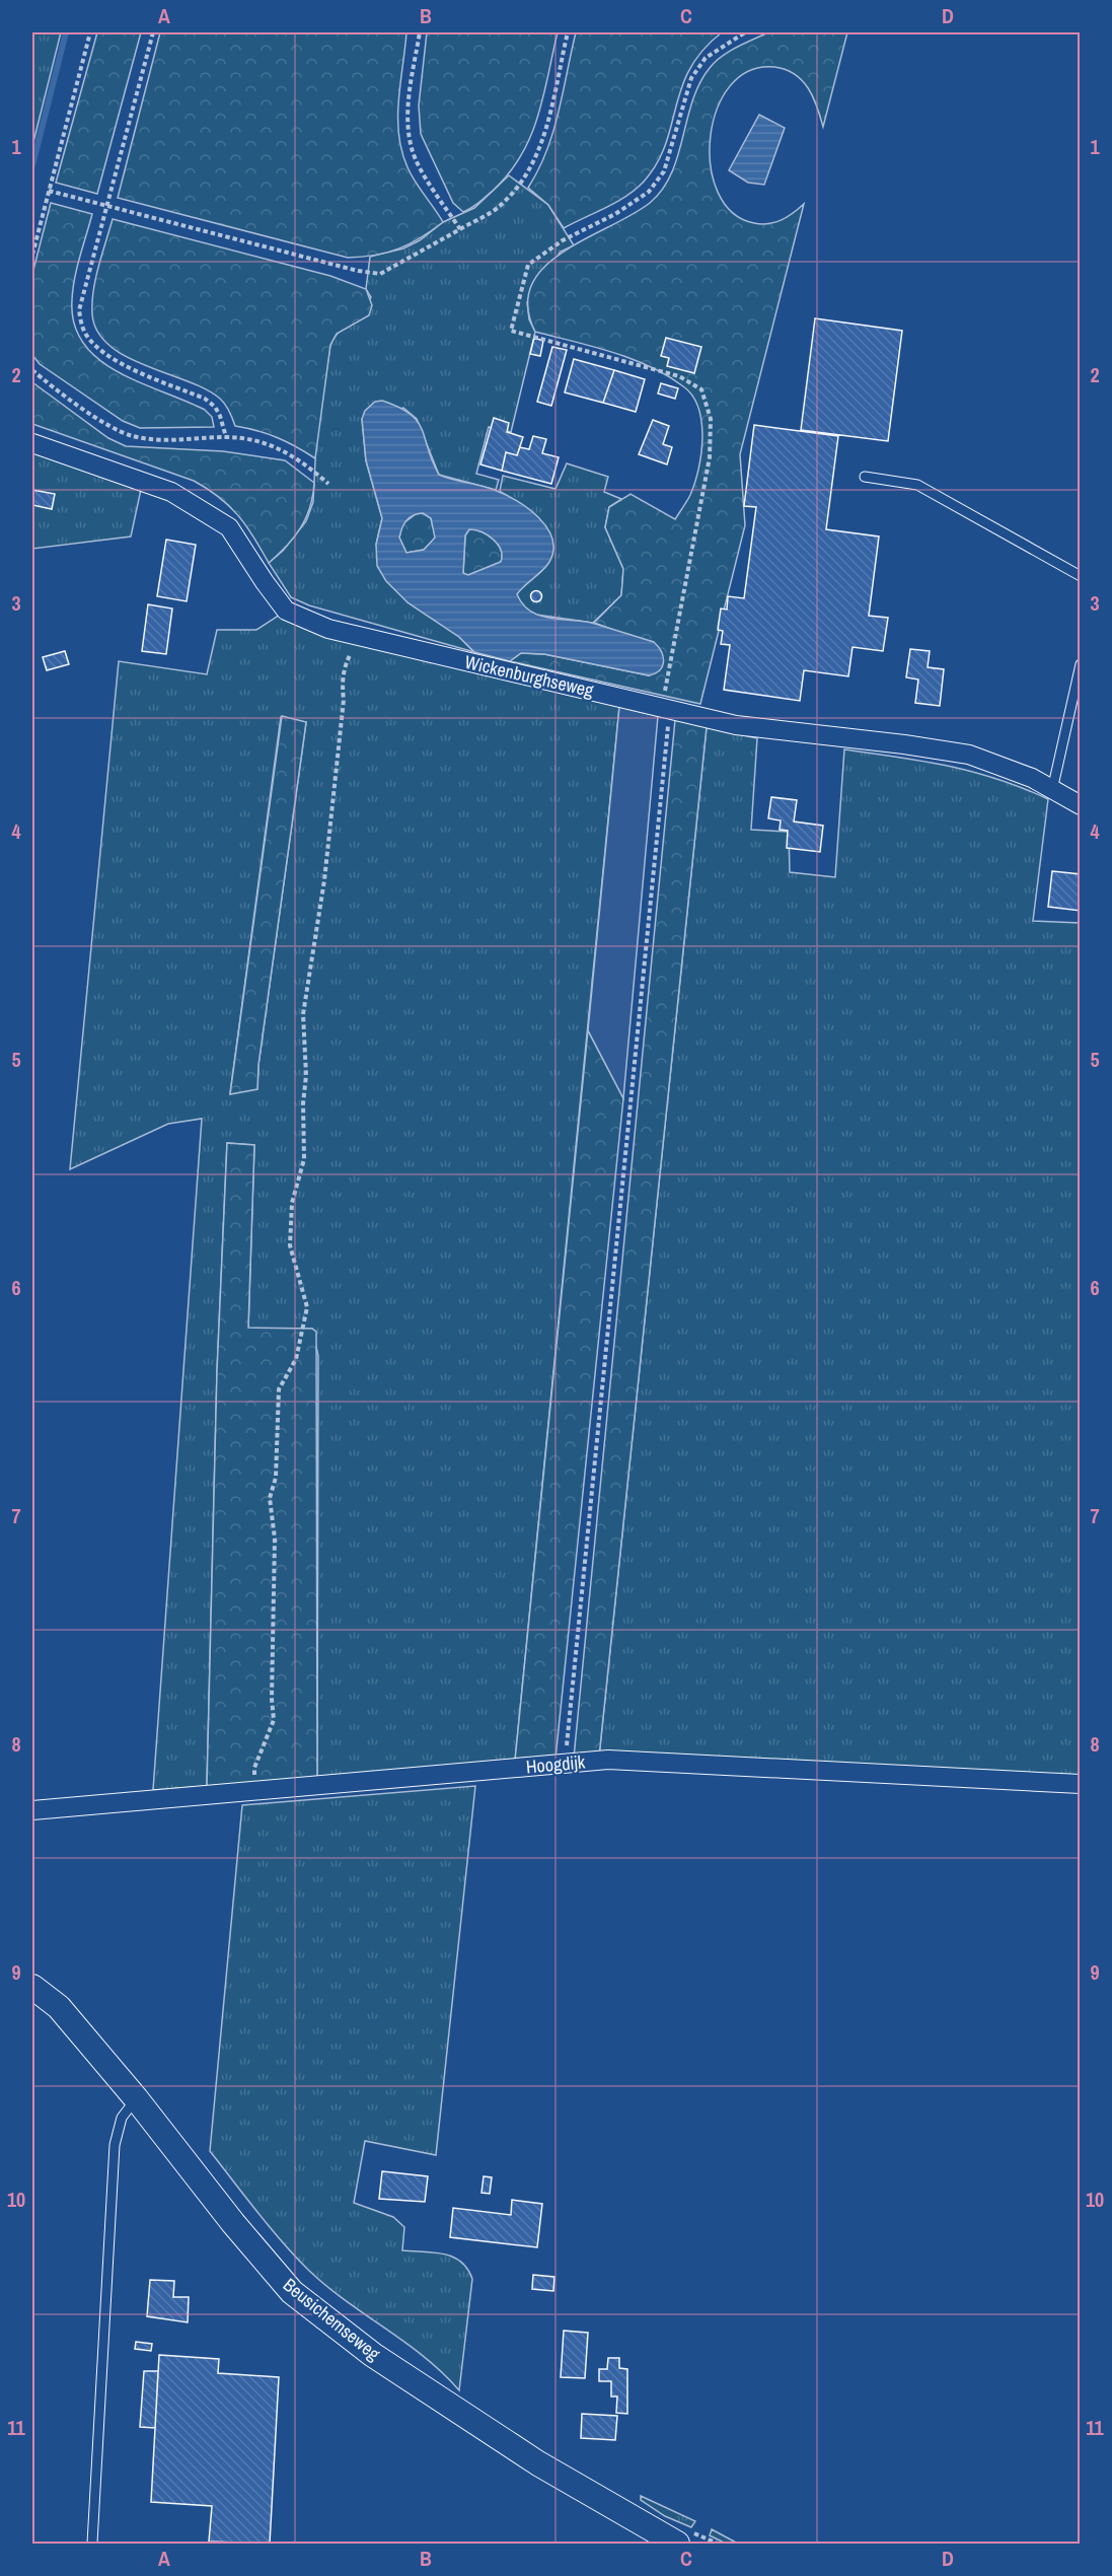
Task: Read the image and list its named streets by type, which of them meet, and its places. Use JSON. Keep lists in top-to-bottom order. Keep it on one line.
{"streets":{"street":["Wickenburghseweg","Hoogdijk","Beusichemseweg"]},"grid":{"columns":["A","B","C","D"],"rows":["1","2","3","4","5","6","7","8","9","10","11"]}}
